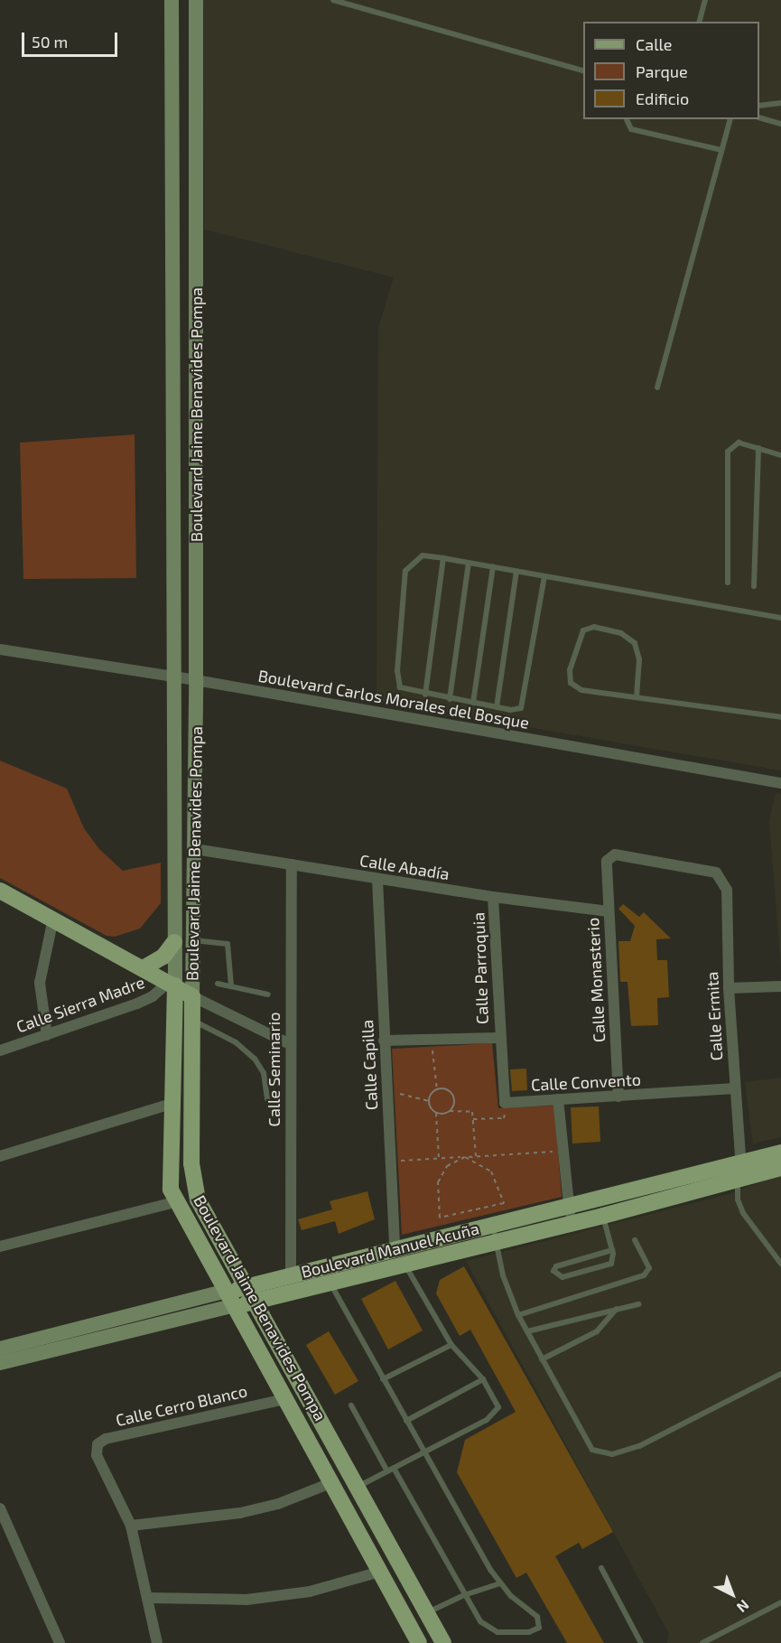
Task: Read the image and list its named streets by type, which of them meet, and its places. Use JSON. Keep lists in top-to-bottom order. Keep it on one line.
{"streets":{"main road":["Boulevard Jaime Benavides Pompa","Boulevard Manuel Acuña"],"street":["Boulevard Carlos Morales del Bosque","Calle Abadía","Calle Parroquia","Calle Monasterio","Calle Sierra Madre","Calle Ermita","Calle Capilla","Calle Seminario","Calle Convento","Calle Cerro Blanco"]},"crossings":[["Boulevard Jaime Benavides Pompa","Boulevard Carlos Morales del Bosque"],["Boulevard Jaime Benavides Pompa","Calle Abadía"],["Boulevard Jaime Benavides Pompa","Calle Sierra Madre"],["Boulevard Jaime Benavides Pompa","Boulevard Manuel Acuña"],["Boulevard Jaime Benavides Pompa","Calle Cerro Blanco"],["Calle Abadía","Calle Parroquia"],["Calle Abadía","Calle Monasterio"],["Calle Abadía","Calle Capilla"],["Calle Abadía","Calle Seminario"],["Calle Monasterio","Calle Ermita"],["Calle Monasterio","Calle Convento"],["Calle Ermita","Calle Convento"],["Calle Ermita","Boulevard Manuel Acuña"],["Calle Capilla","Boulevard Manuel Acuña"],["Calle Seminario","Boulevard Manuel Acuña"]],"legend":["Calle","Parque","Edificio"],"scale_bar":"50 m","north":"bottom right"}
